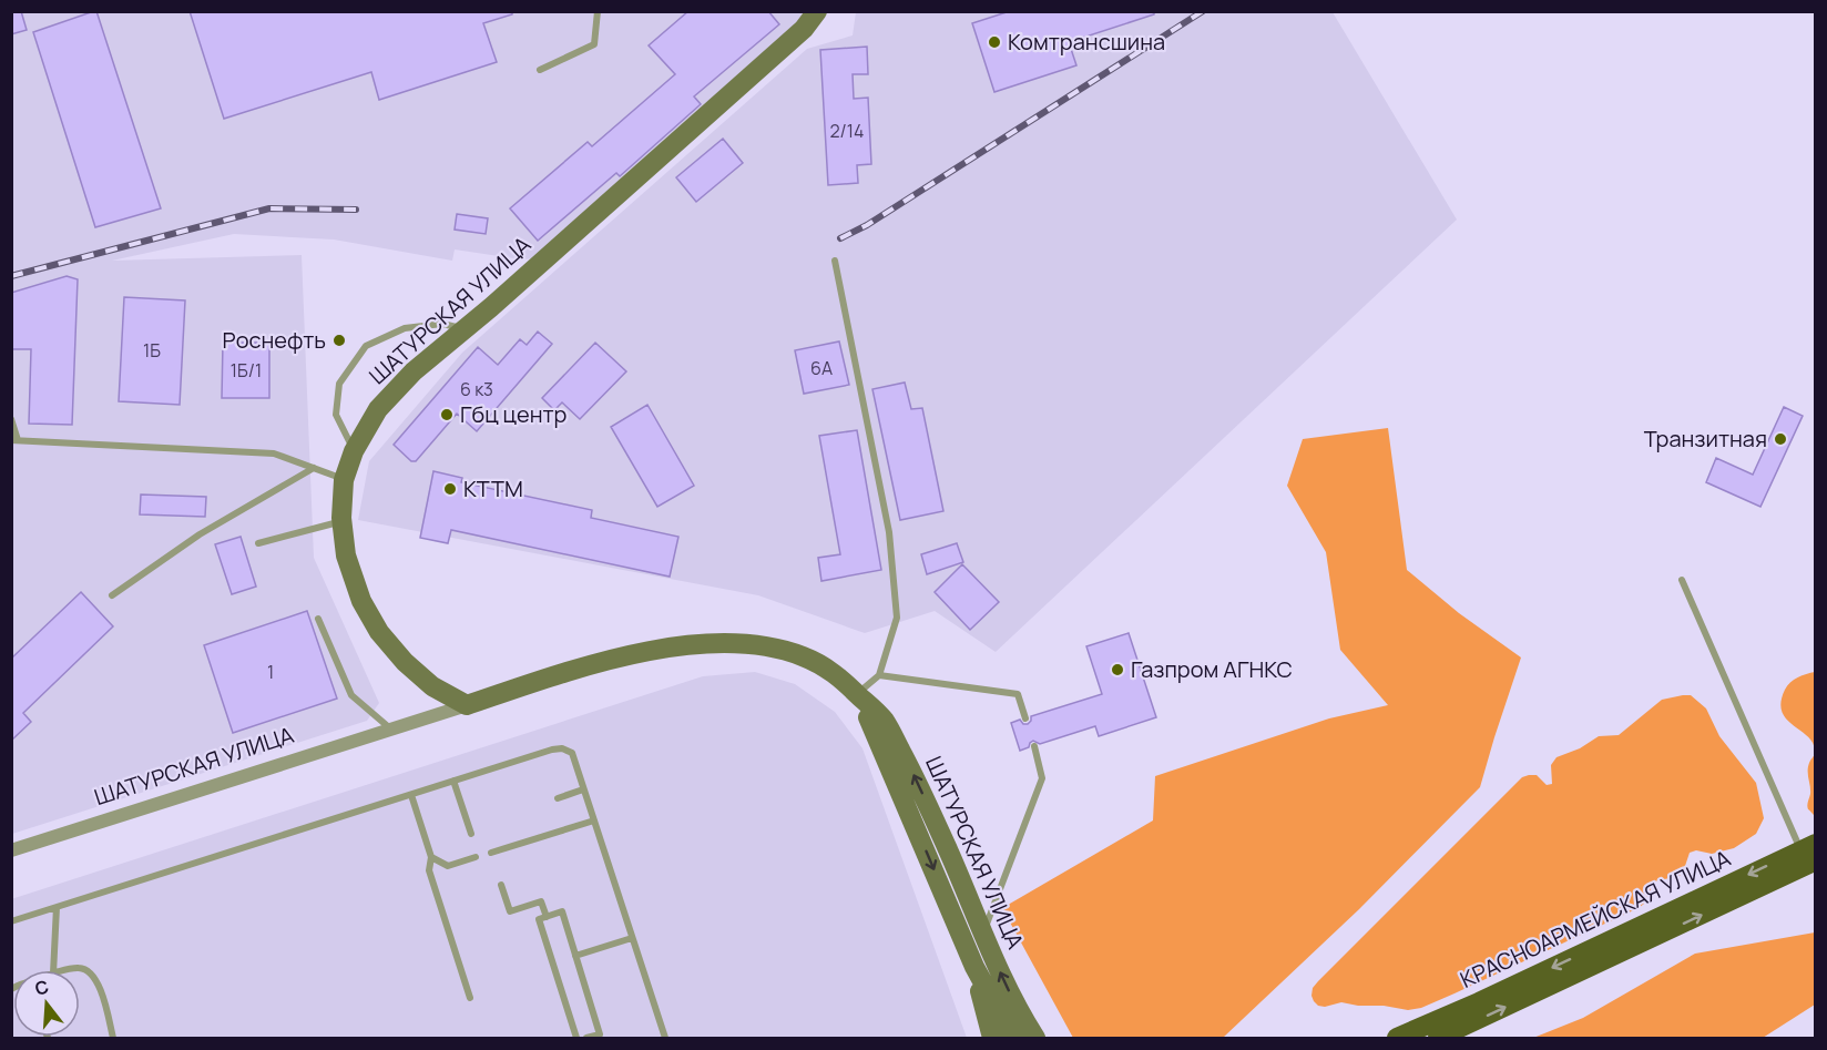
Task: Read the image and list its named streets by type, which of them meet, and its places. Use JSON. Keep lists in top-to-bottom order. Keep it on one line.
{"streets":{"main road":["ШАТУРСКАЯ УЛИЦА","КРАСНОАРМЕЙСКАЯ УЛИЦА"]},"places":["Комтрансшина","Роснефть","Гбц центр","Транзитная","КТТМ","Газпром АГНКС"],"house_numbers":["2/14","1Б","6А","1Б/1","6 к3","1"],"north":"top"}
